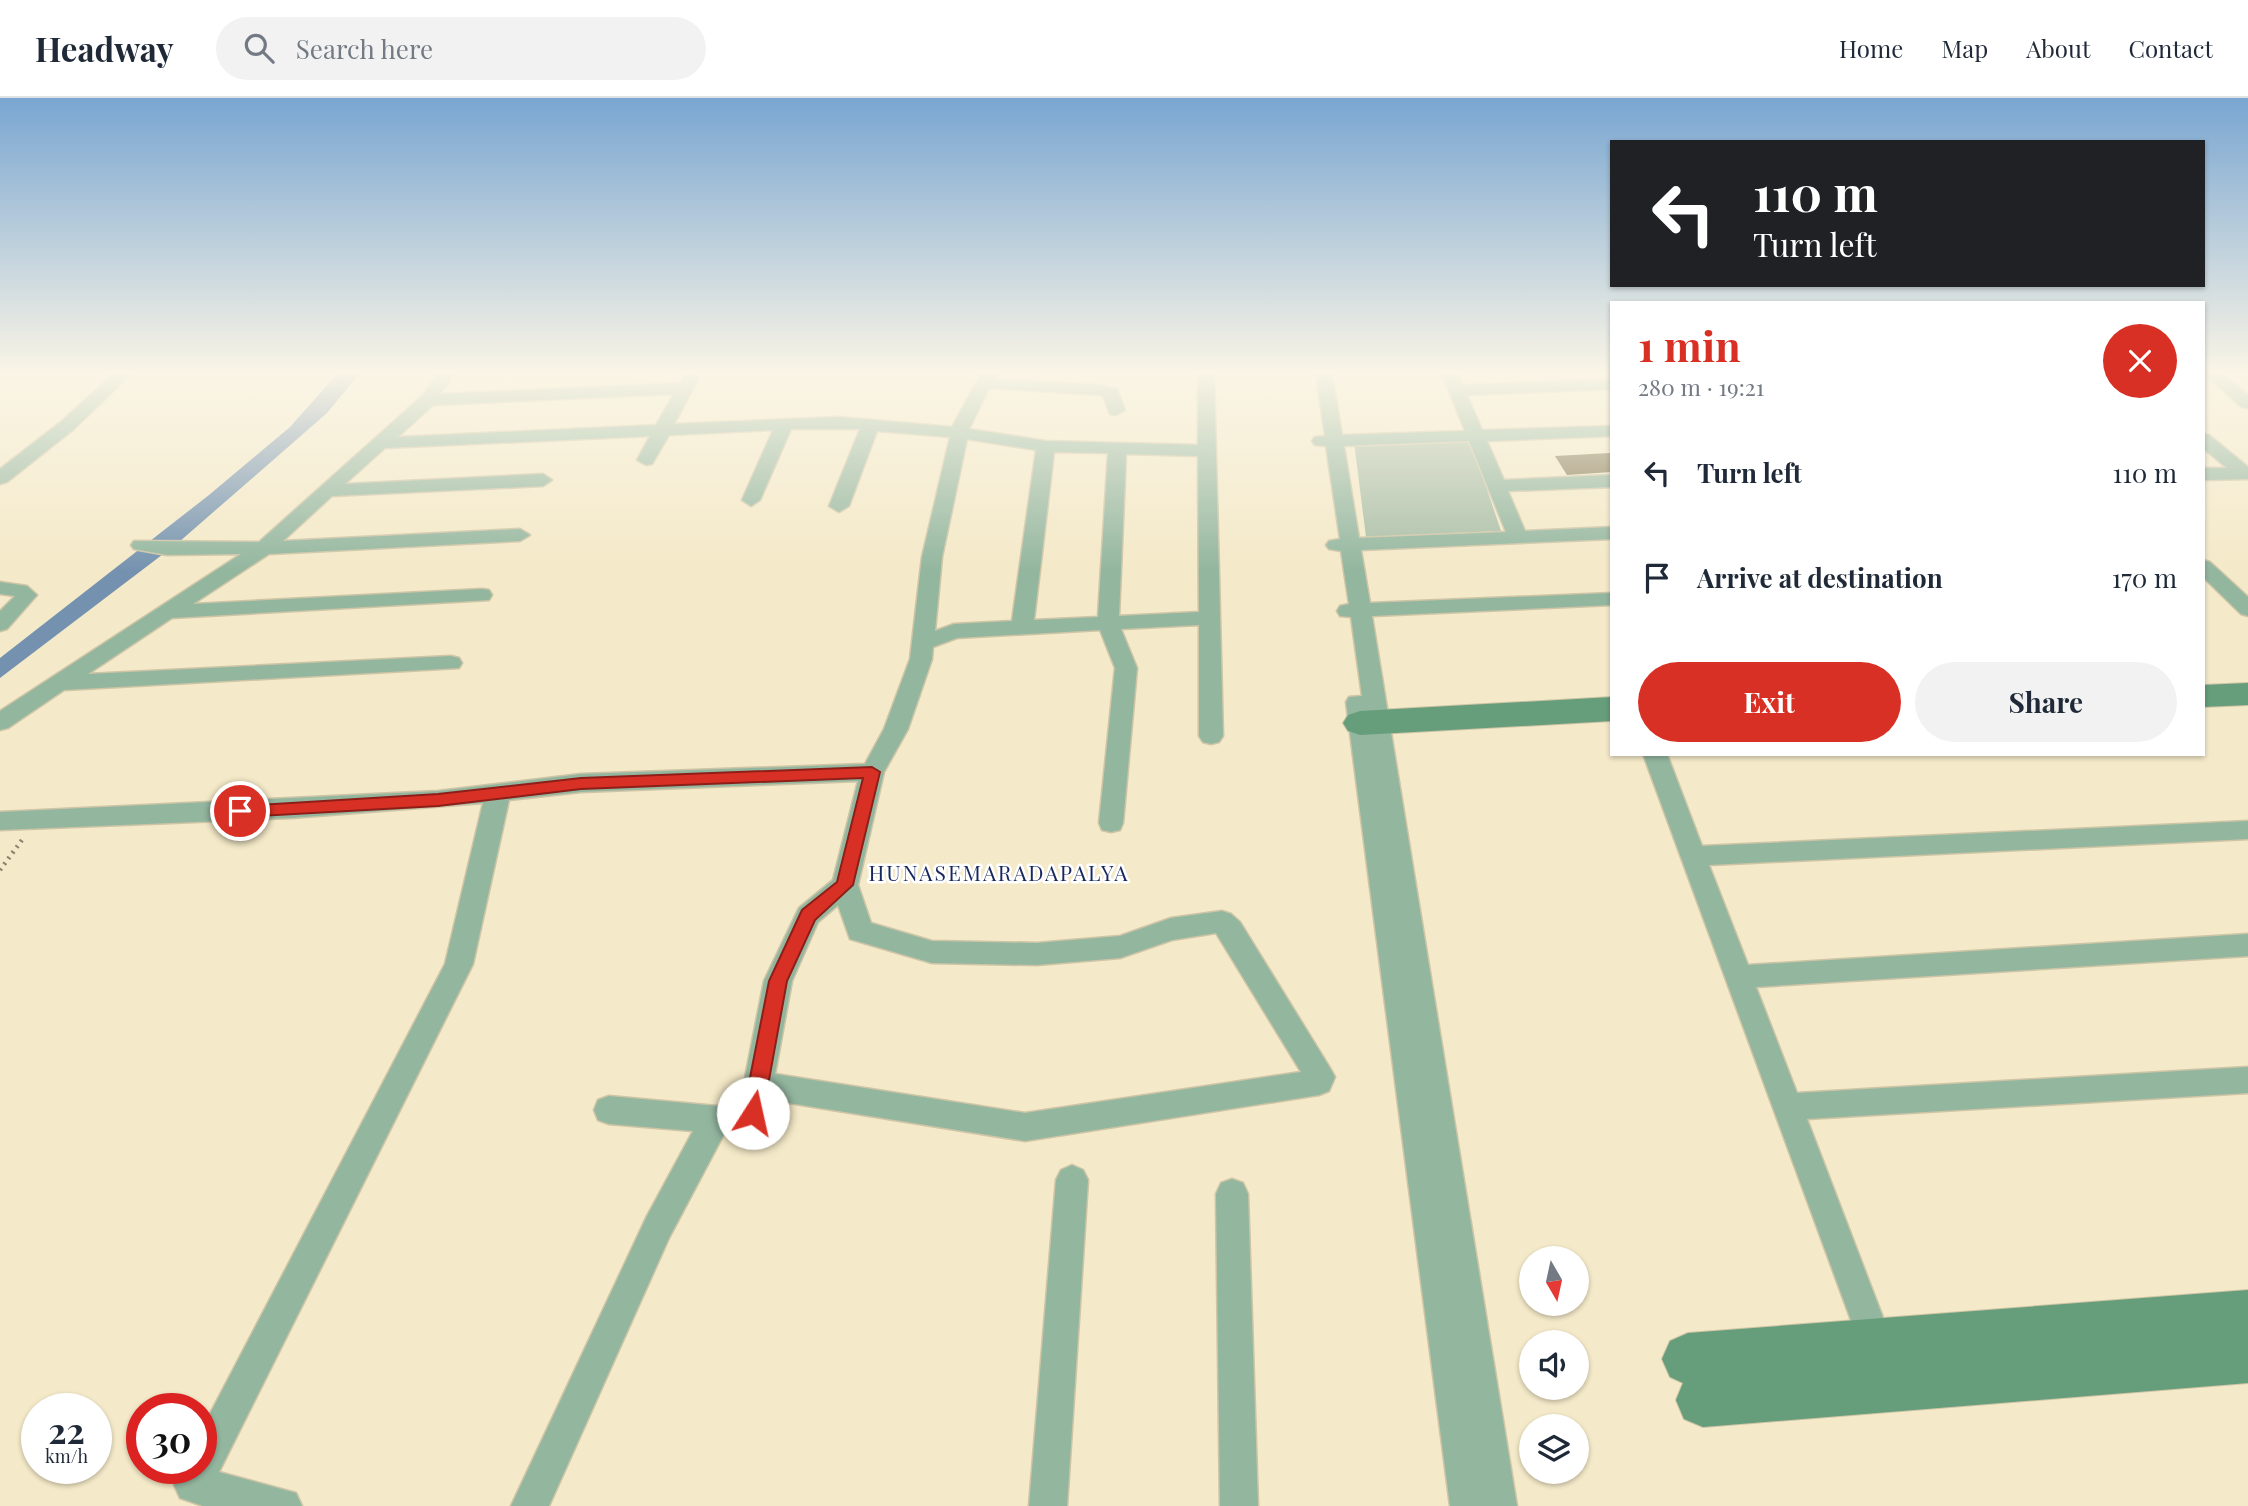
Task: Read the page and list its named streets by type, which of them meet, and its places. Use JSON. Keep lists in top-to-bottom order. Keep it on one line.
{"districts":["HUNASEMARADAPALYA"],"north":"bottom","page":{"header":"Headway","search":"Search here","nav":["Home","Map","About","Contact"],"turn":["110 m","Turn left"],"heading":["1 min","280 m · 19:21"],"list":[{"name":"Turn left","value":"110 m"},{"name":"Arrive at destination","value":"170 m"}],"buttons":["Exit","Share"],"speed":"22 km/h","limit":"30"}}
